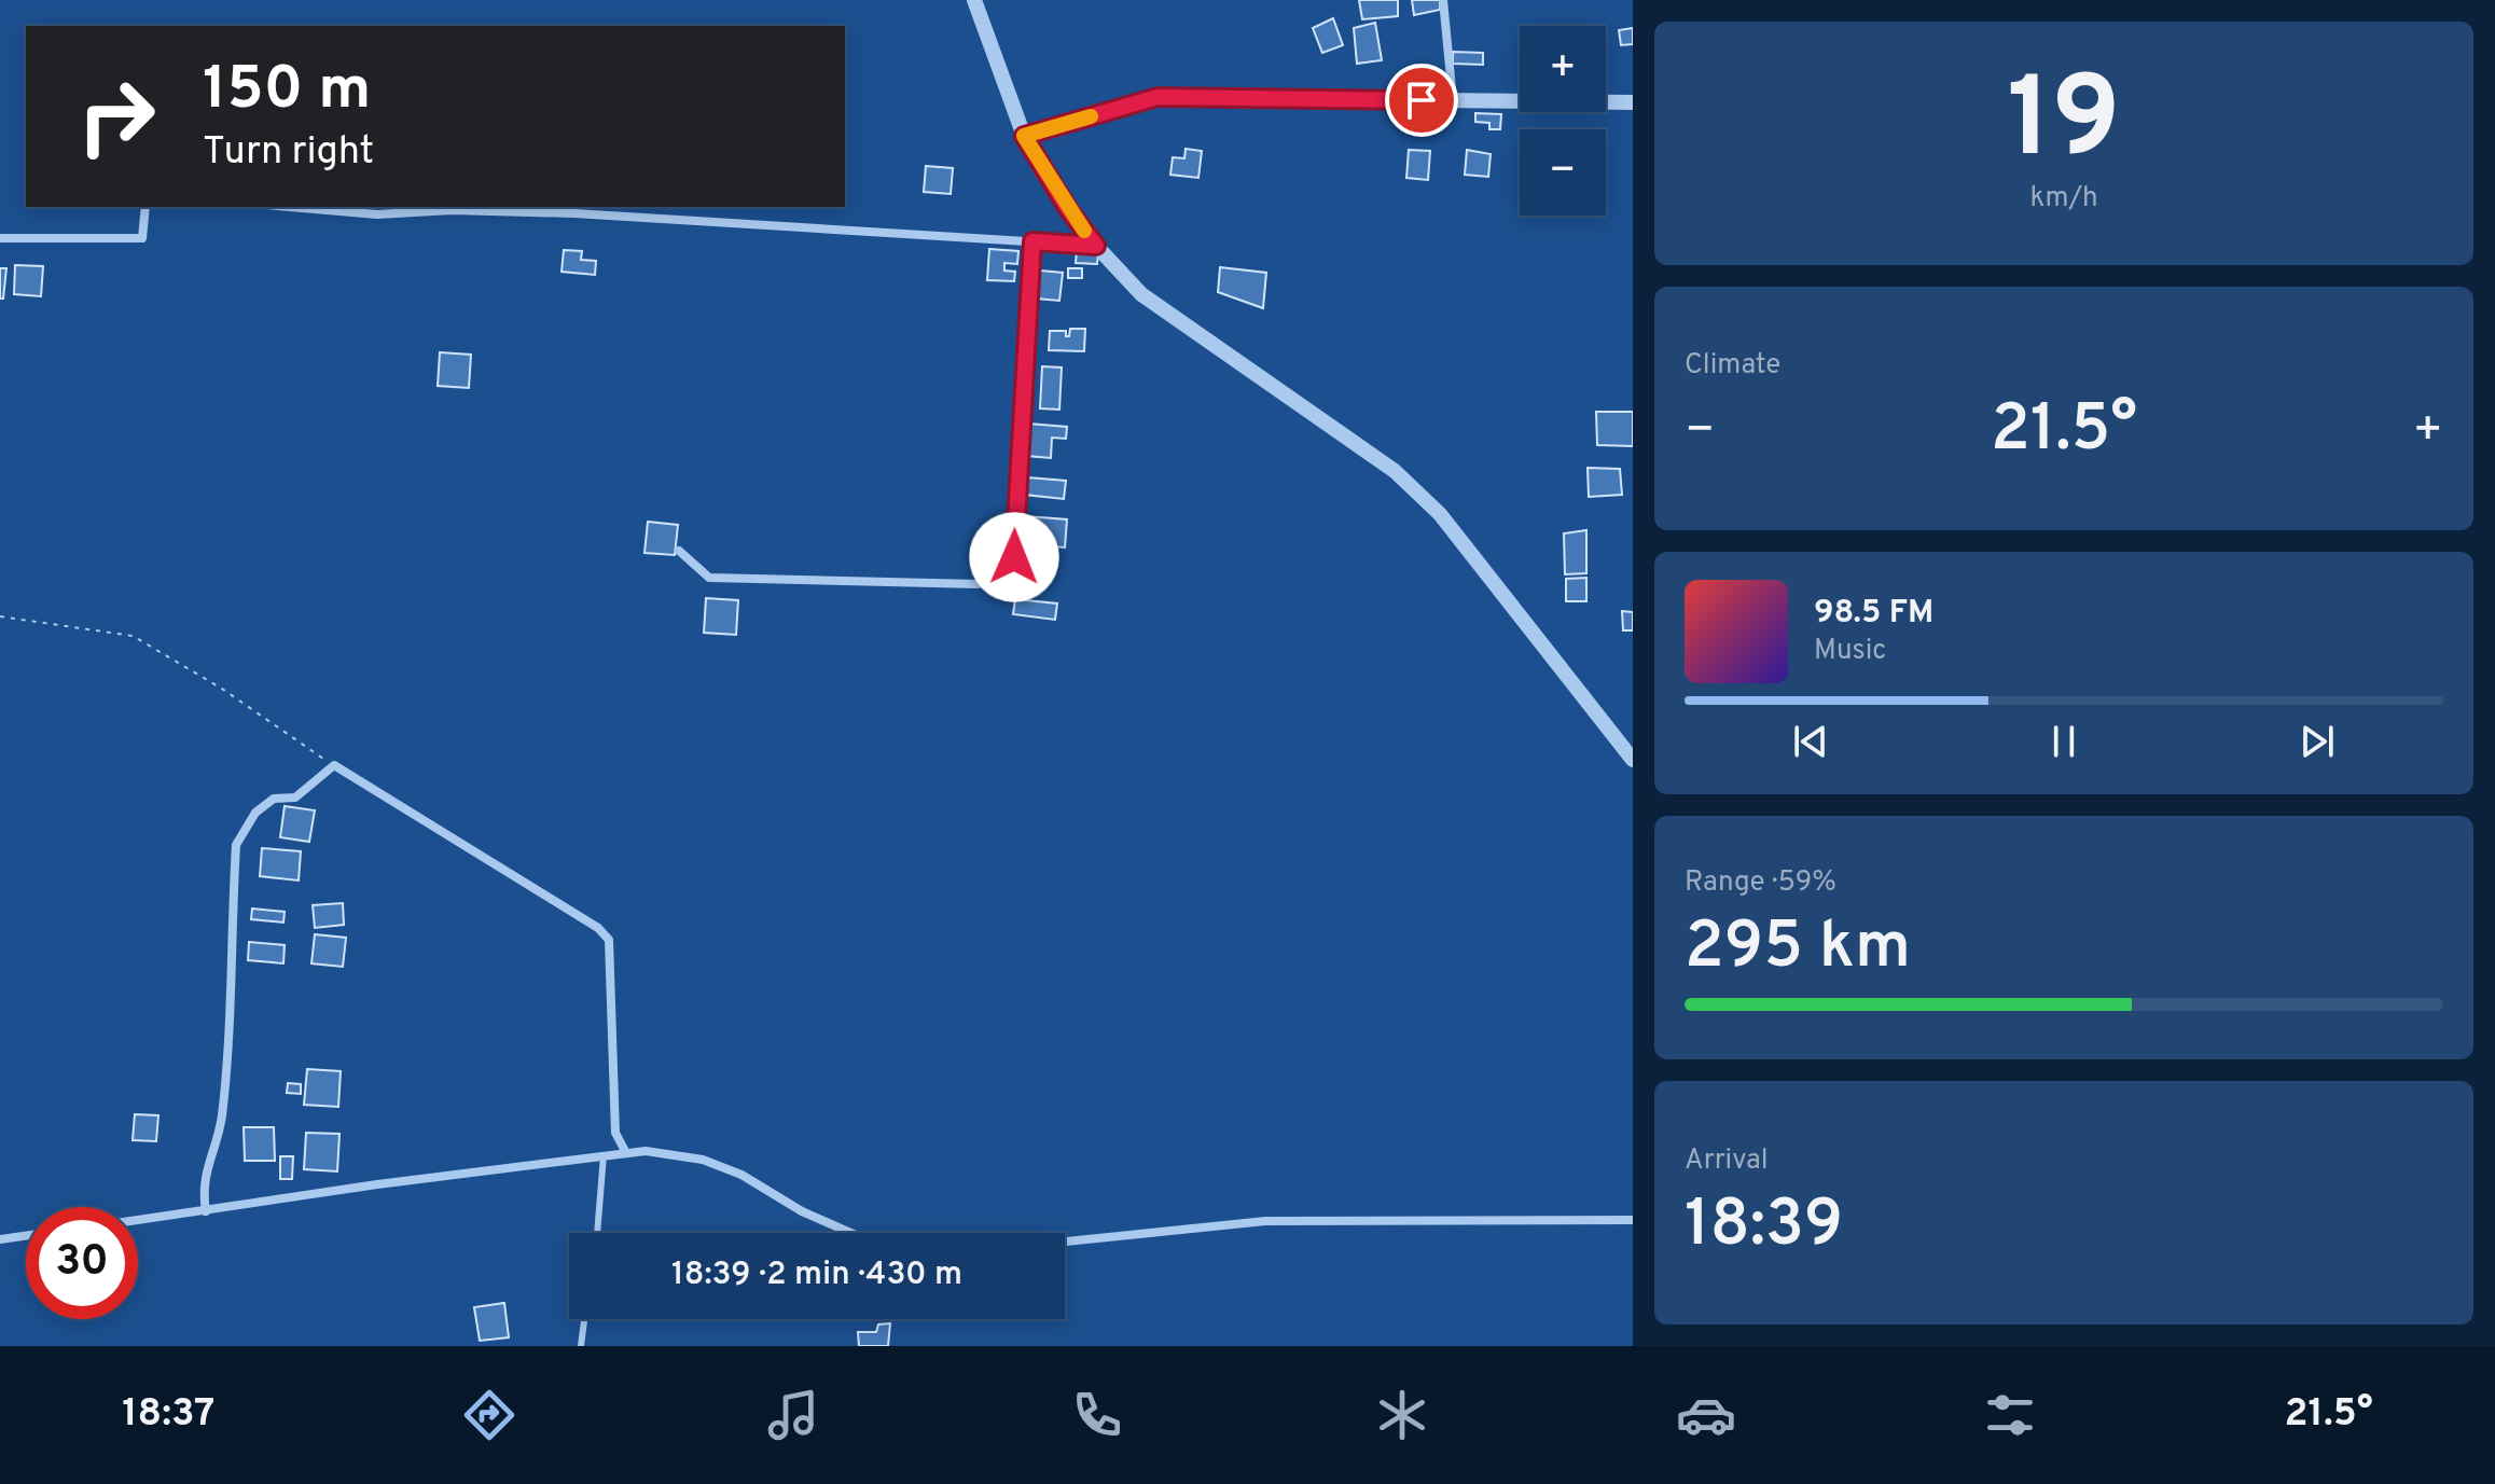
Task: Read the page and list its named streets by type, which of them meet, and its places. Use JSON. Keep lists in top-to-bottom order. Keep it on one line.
{"page":{"tile":[["19","km/h"],"Climate",["Range · 59%","295 km"],["Arrival","18:39"]],"map_buttons":["+","−"],"turn":["150 m","Turn right"],"heat":["−","21.5°","+"],"song":["98.5 FM","Music"],"limit":"30","trip":"18:39 · 2 min · 430 m","tabs":["18:37","21.5°"]}}
